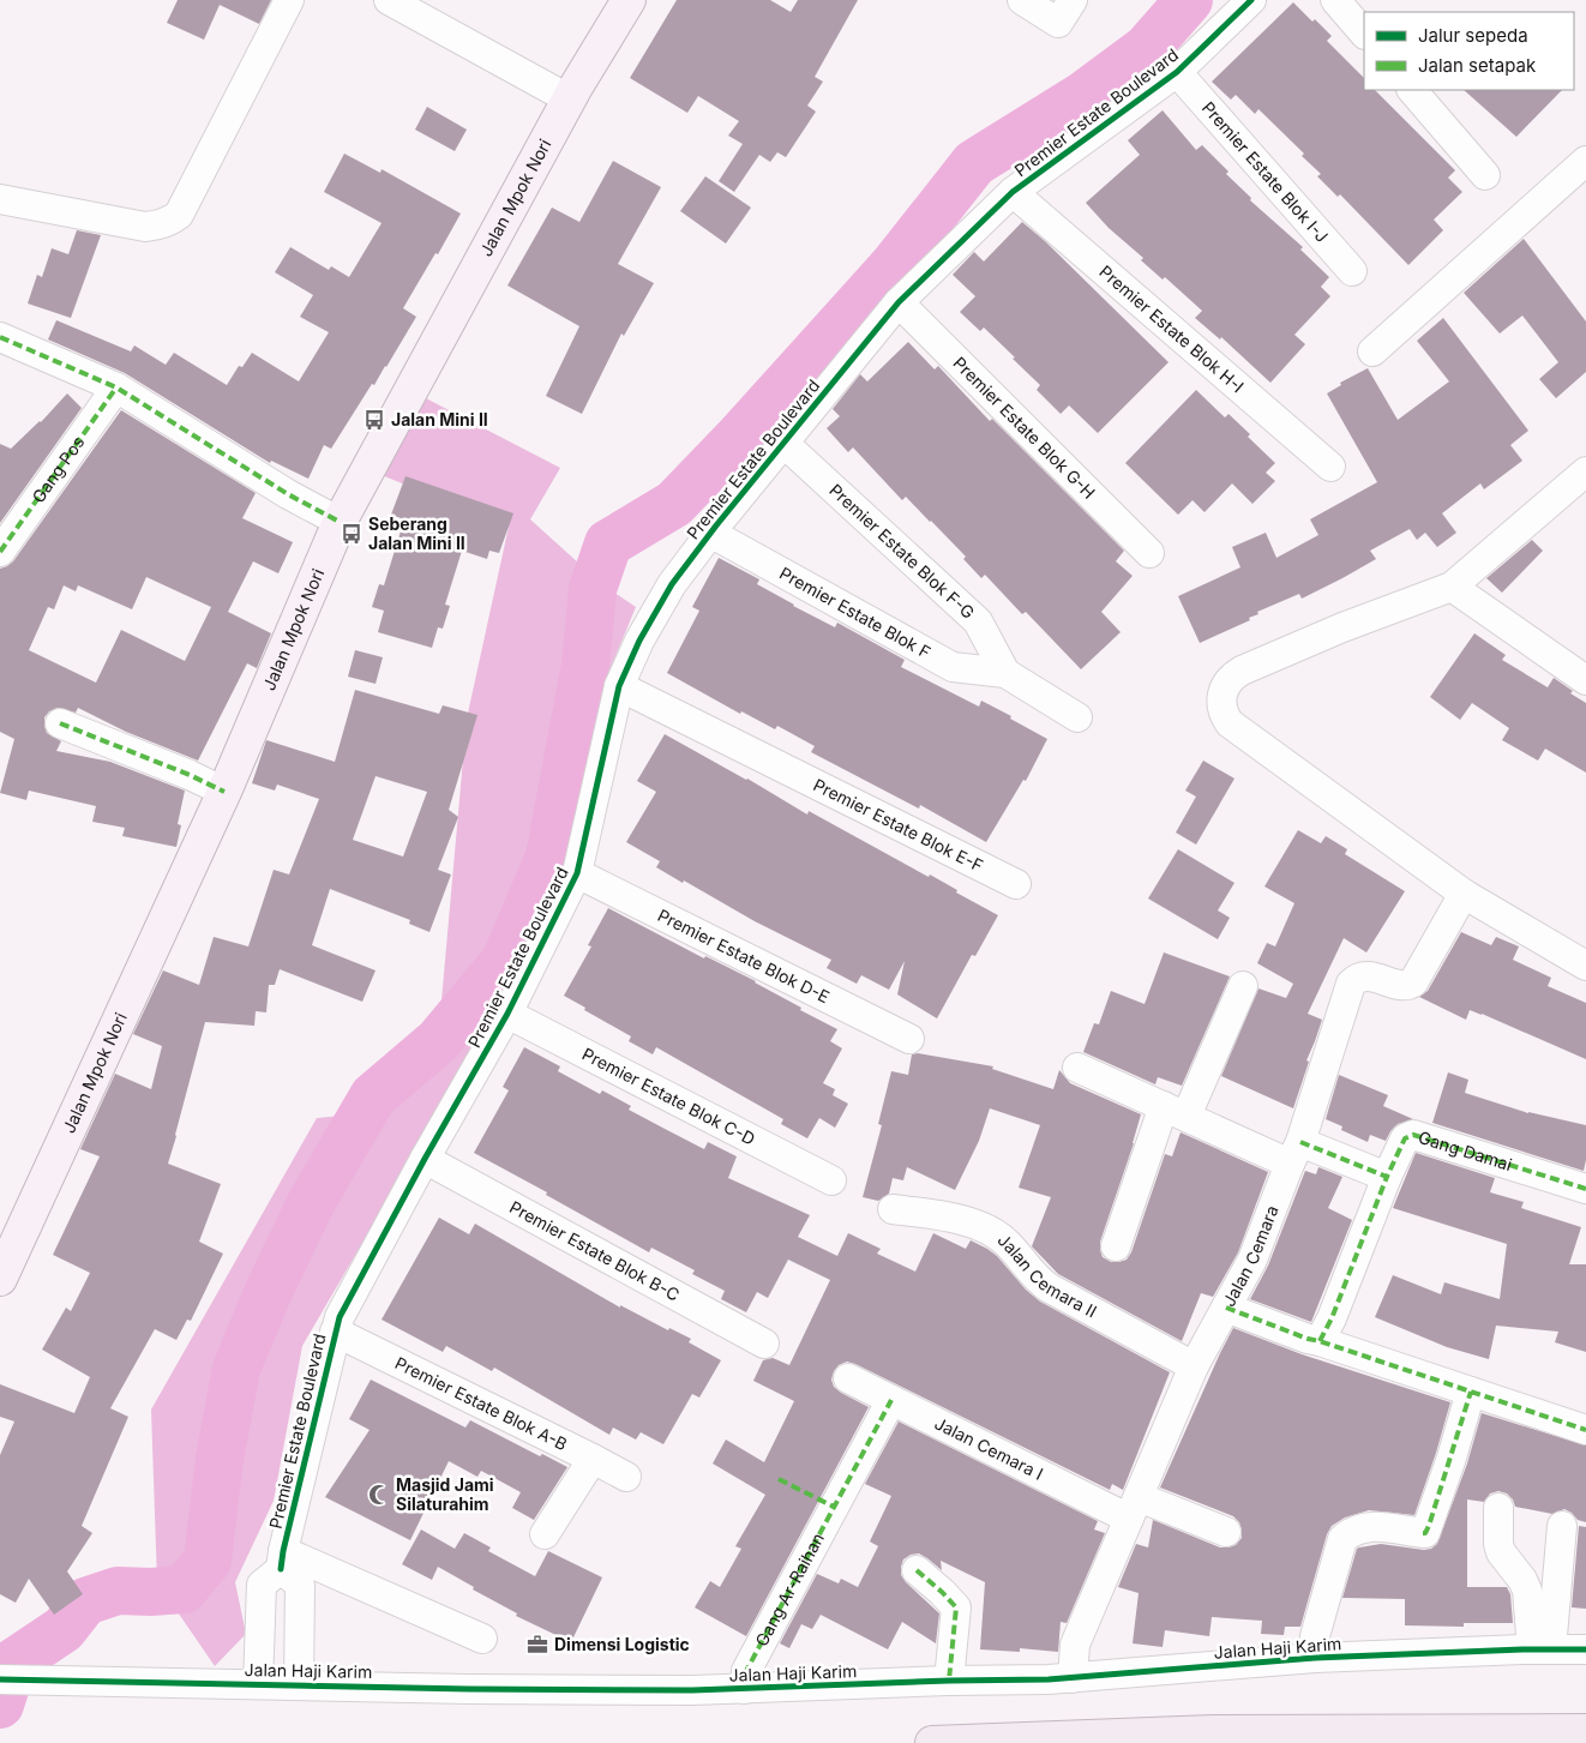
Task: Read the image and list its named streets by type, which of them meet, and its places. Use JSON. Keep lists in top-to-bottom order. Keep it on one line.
{"streets":{"main road":["Jalan Mpok Nori"],"street":["Premier Estate Boulevard","Premier Estate Blok I-J","Premier Estate Blok H-I","Premier Estate Blok G-H","Gang Pos","Premier Estate Blok F-G","Premier Estate Blok F","Premier Estate Blok E-F","Premier Estate Blok D-E","Premier Estate Blok C-D","Gang Damai","Premier Estate Blok B-C","Jalan Cemara","Jalan Cemara II","Premier Estate Blok A-B","Jalan Cemara I","Gang Ar-Raihan","Jalan Haji Karim"]},"crossings":[["Premier Estate Boulevard","Premier Estate Blok I-J"],["Premier Estate Boulevard","Premier Estate Blok H-I"],["Premier Estate Boulevard","Premier Estate Blok G-H"],["Premier Estate Boulevard","Premier Estate Blok F-G"],["Premier Estate Boulevard","Premier Estate Blok F"],["Premier Estate Boulevard","Premier Estate Blok E-F"],["Premier Estate Boulevard","Premier Estate Blok D-E"],["Premier Estate Boulevard","Premier Estate Blok C-D"],["Premier Estate Boulevard","Premier Estate Blok B-C"],["Premier Estate Boulevard","Premier Estate Blok A-B"],["Premier Estate Blok F-G","Premier Estate Blok F"],["Jalan Cemara","Jalan Cemara II"],["Jalan Cemara","Jalan Cemara I"],["Jalan Cemara","Jalan Haji Karim"],["Jalan Cemara I","Gang Ar-Raihan"],["Gang Ar-Raihan","Jalan Haji Karim"]],"places":{"bus stop":["Jalan Mini II","Seberang Jalan Mini II"],"mosque":["Masjid Jami Silaturahim"],"office":["Dimensi Logistic"]},"legend":["Jalur sepeda","Jalan setapak"]}
